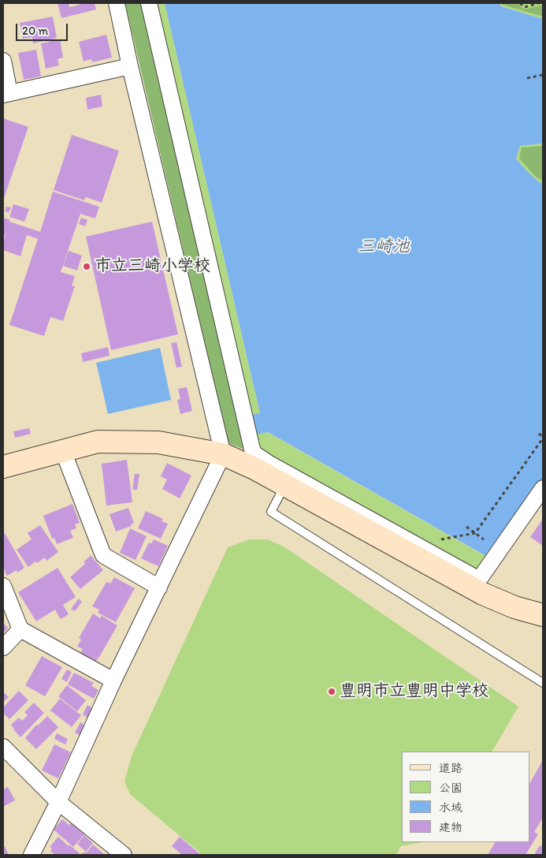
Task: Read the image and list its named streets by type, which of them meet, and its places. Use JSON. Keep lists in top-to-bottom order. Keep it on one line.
{"water":["三崎池"],"places":["市立三崎小学校","豊明市立豊明中学校"],"legend":["道路","公園","水域","建物"],"scale_bar":"20 m"}
